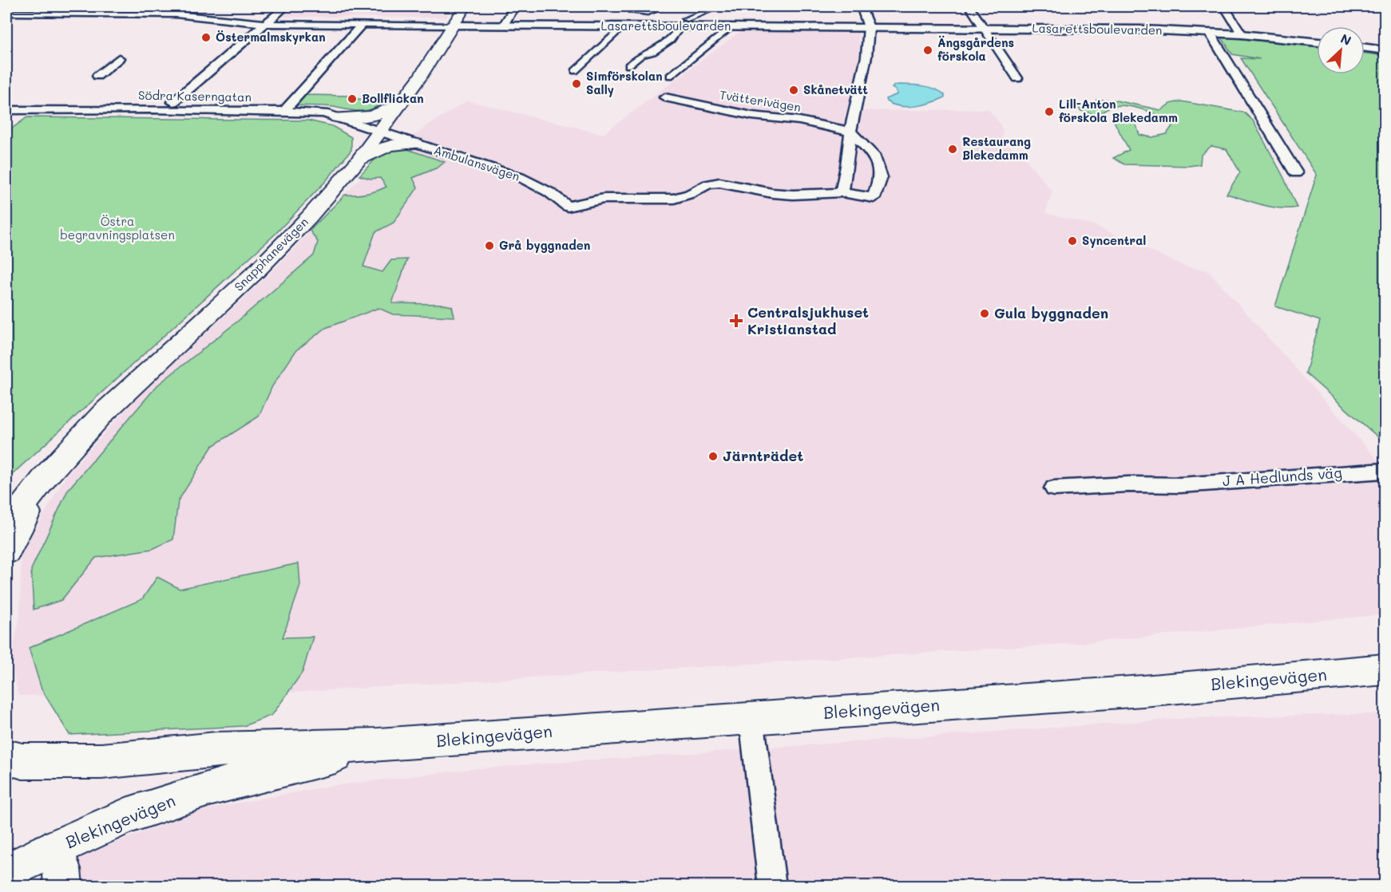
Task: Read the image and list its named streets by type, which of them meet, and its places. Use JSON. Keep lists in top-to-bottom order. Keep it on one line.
{"streets":{"main road":["Snapphanevägen","Blekingevägen"],"street":["Lasarettsboulevarden","Södra Kaserngatan","Tvätterivägen","Ambulansvägen","J A Hedlunds väg"]},"crossings":[["Lasarettsboulevarden","Snapphanevägen"],["Södra Kaserngatan","Ambulansvägen"],["Södra Kaserngatan","Snapphanevägen"],["Ambulansvägen","Snapphanevägen"]],"parks":["Östra begravningsplatsen"],"places":{"other":["Östermalmskyrkan","Ängsgårdens förskola","Simförskolan Sally","Skånetvätt","Bollflickan","Lill-Anton förskola Blekedamm","Restaurang Blekedamm","Syncentral","Grå byggnaden","Gula byggnaden","Järnträdet"],"health":["Centralsjukhuset Kristianstad"]},"north":"top right"}
